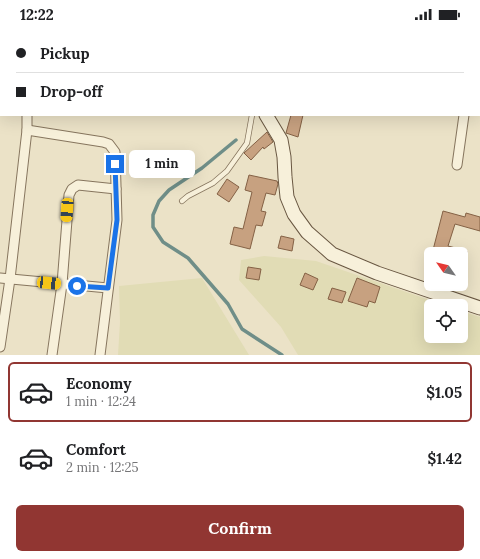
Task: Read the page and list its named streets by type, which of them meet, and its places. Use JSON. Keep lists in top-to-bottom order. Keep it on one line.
{"north":"top left","page":{"status":"12:22","banner":["Pickup","Drop-off"],"bubble":"1 min","list":[{"name":"Economy","note":"1 min · 12:24","value":"$1.05"},{"name":"Comfort","note":"2 min · 12:25","value":"$1.42"}],"buttons":"Confirm"}}
